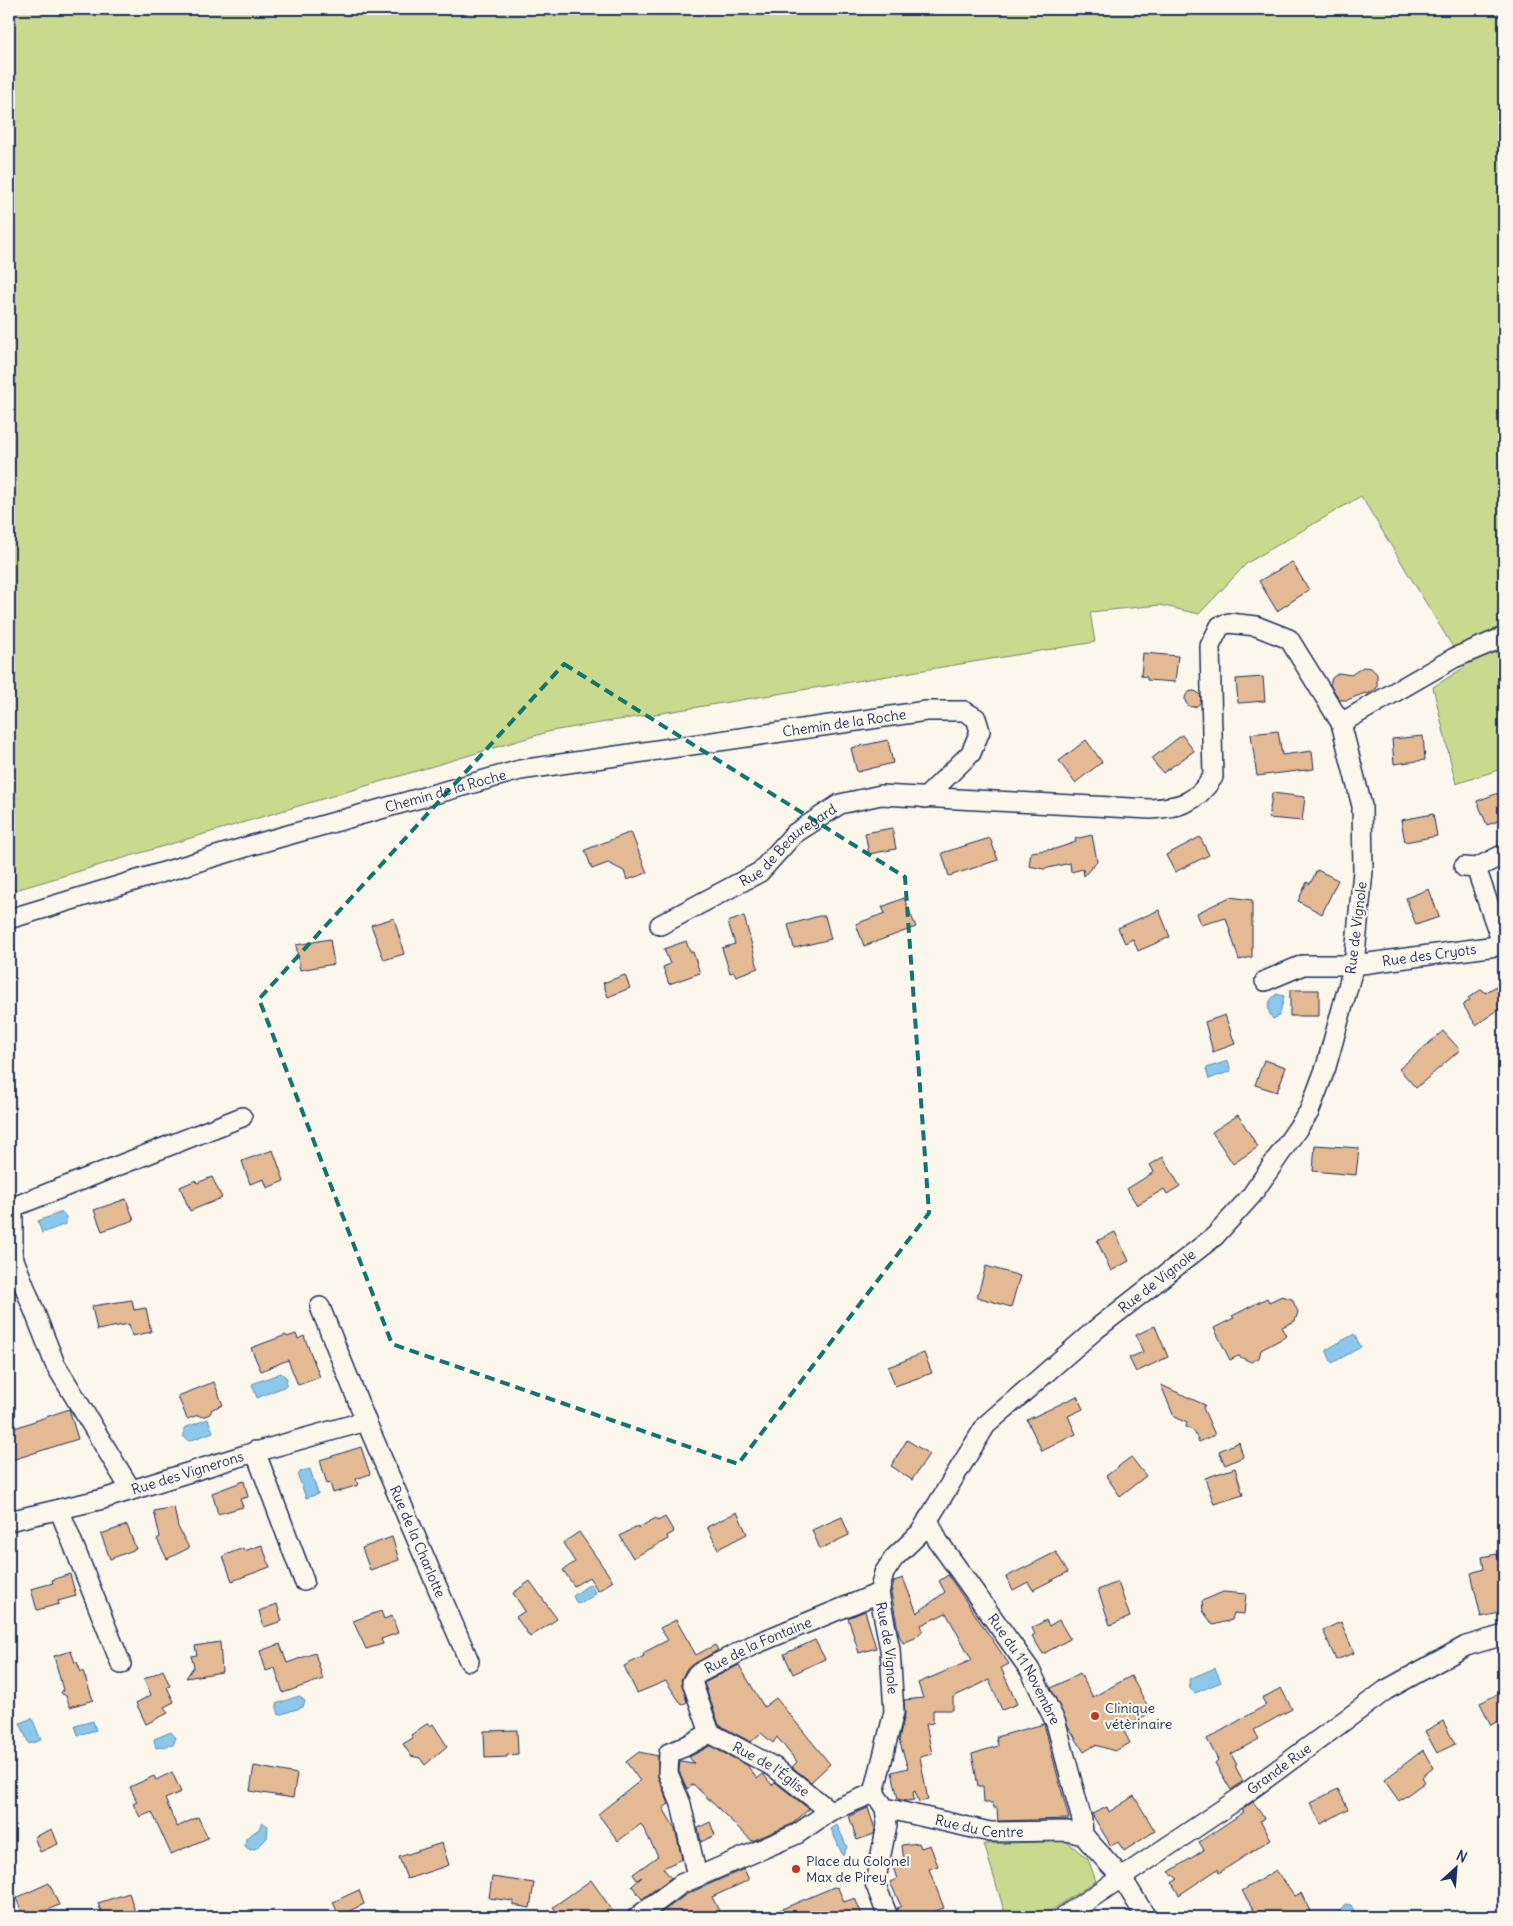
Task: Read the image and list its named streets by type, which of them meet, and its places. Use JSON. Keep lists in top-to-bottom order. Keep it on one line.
{"streets":{"street":["Chemin de la Roche","Rue de Beauregard","Rue de Vignole","Rue des Cryots","Rue des Vignerons","Rue de la Charlotte","Rue de la Fontaine","Rue du 11 Novembre","Grande Rue","Rue de l'Église","Rue du Centre"]},"crossings":[["Chemin de la Roche","Rue de Beauregard"],["Rue de Vignole","Rue des Cryots"],["Rue de Vignole","Rue de la Fontaine"],["Rue de Vignole","Rue du 11 Novembre"],["Rue de Vignole","Rue du Centre"],["Rue des Vignerons","Rue de la Charlotte"],["Rue de la Fontaine","Rue de l'Église"],["Rue du 11 Novembre","Rue du Centre"]],"places":["Clinique vétèrinaire","Place du Colonel Max de Pirey"],"north":"top right"}
